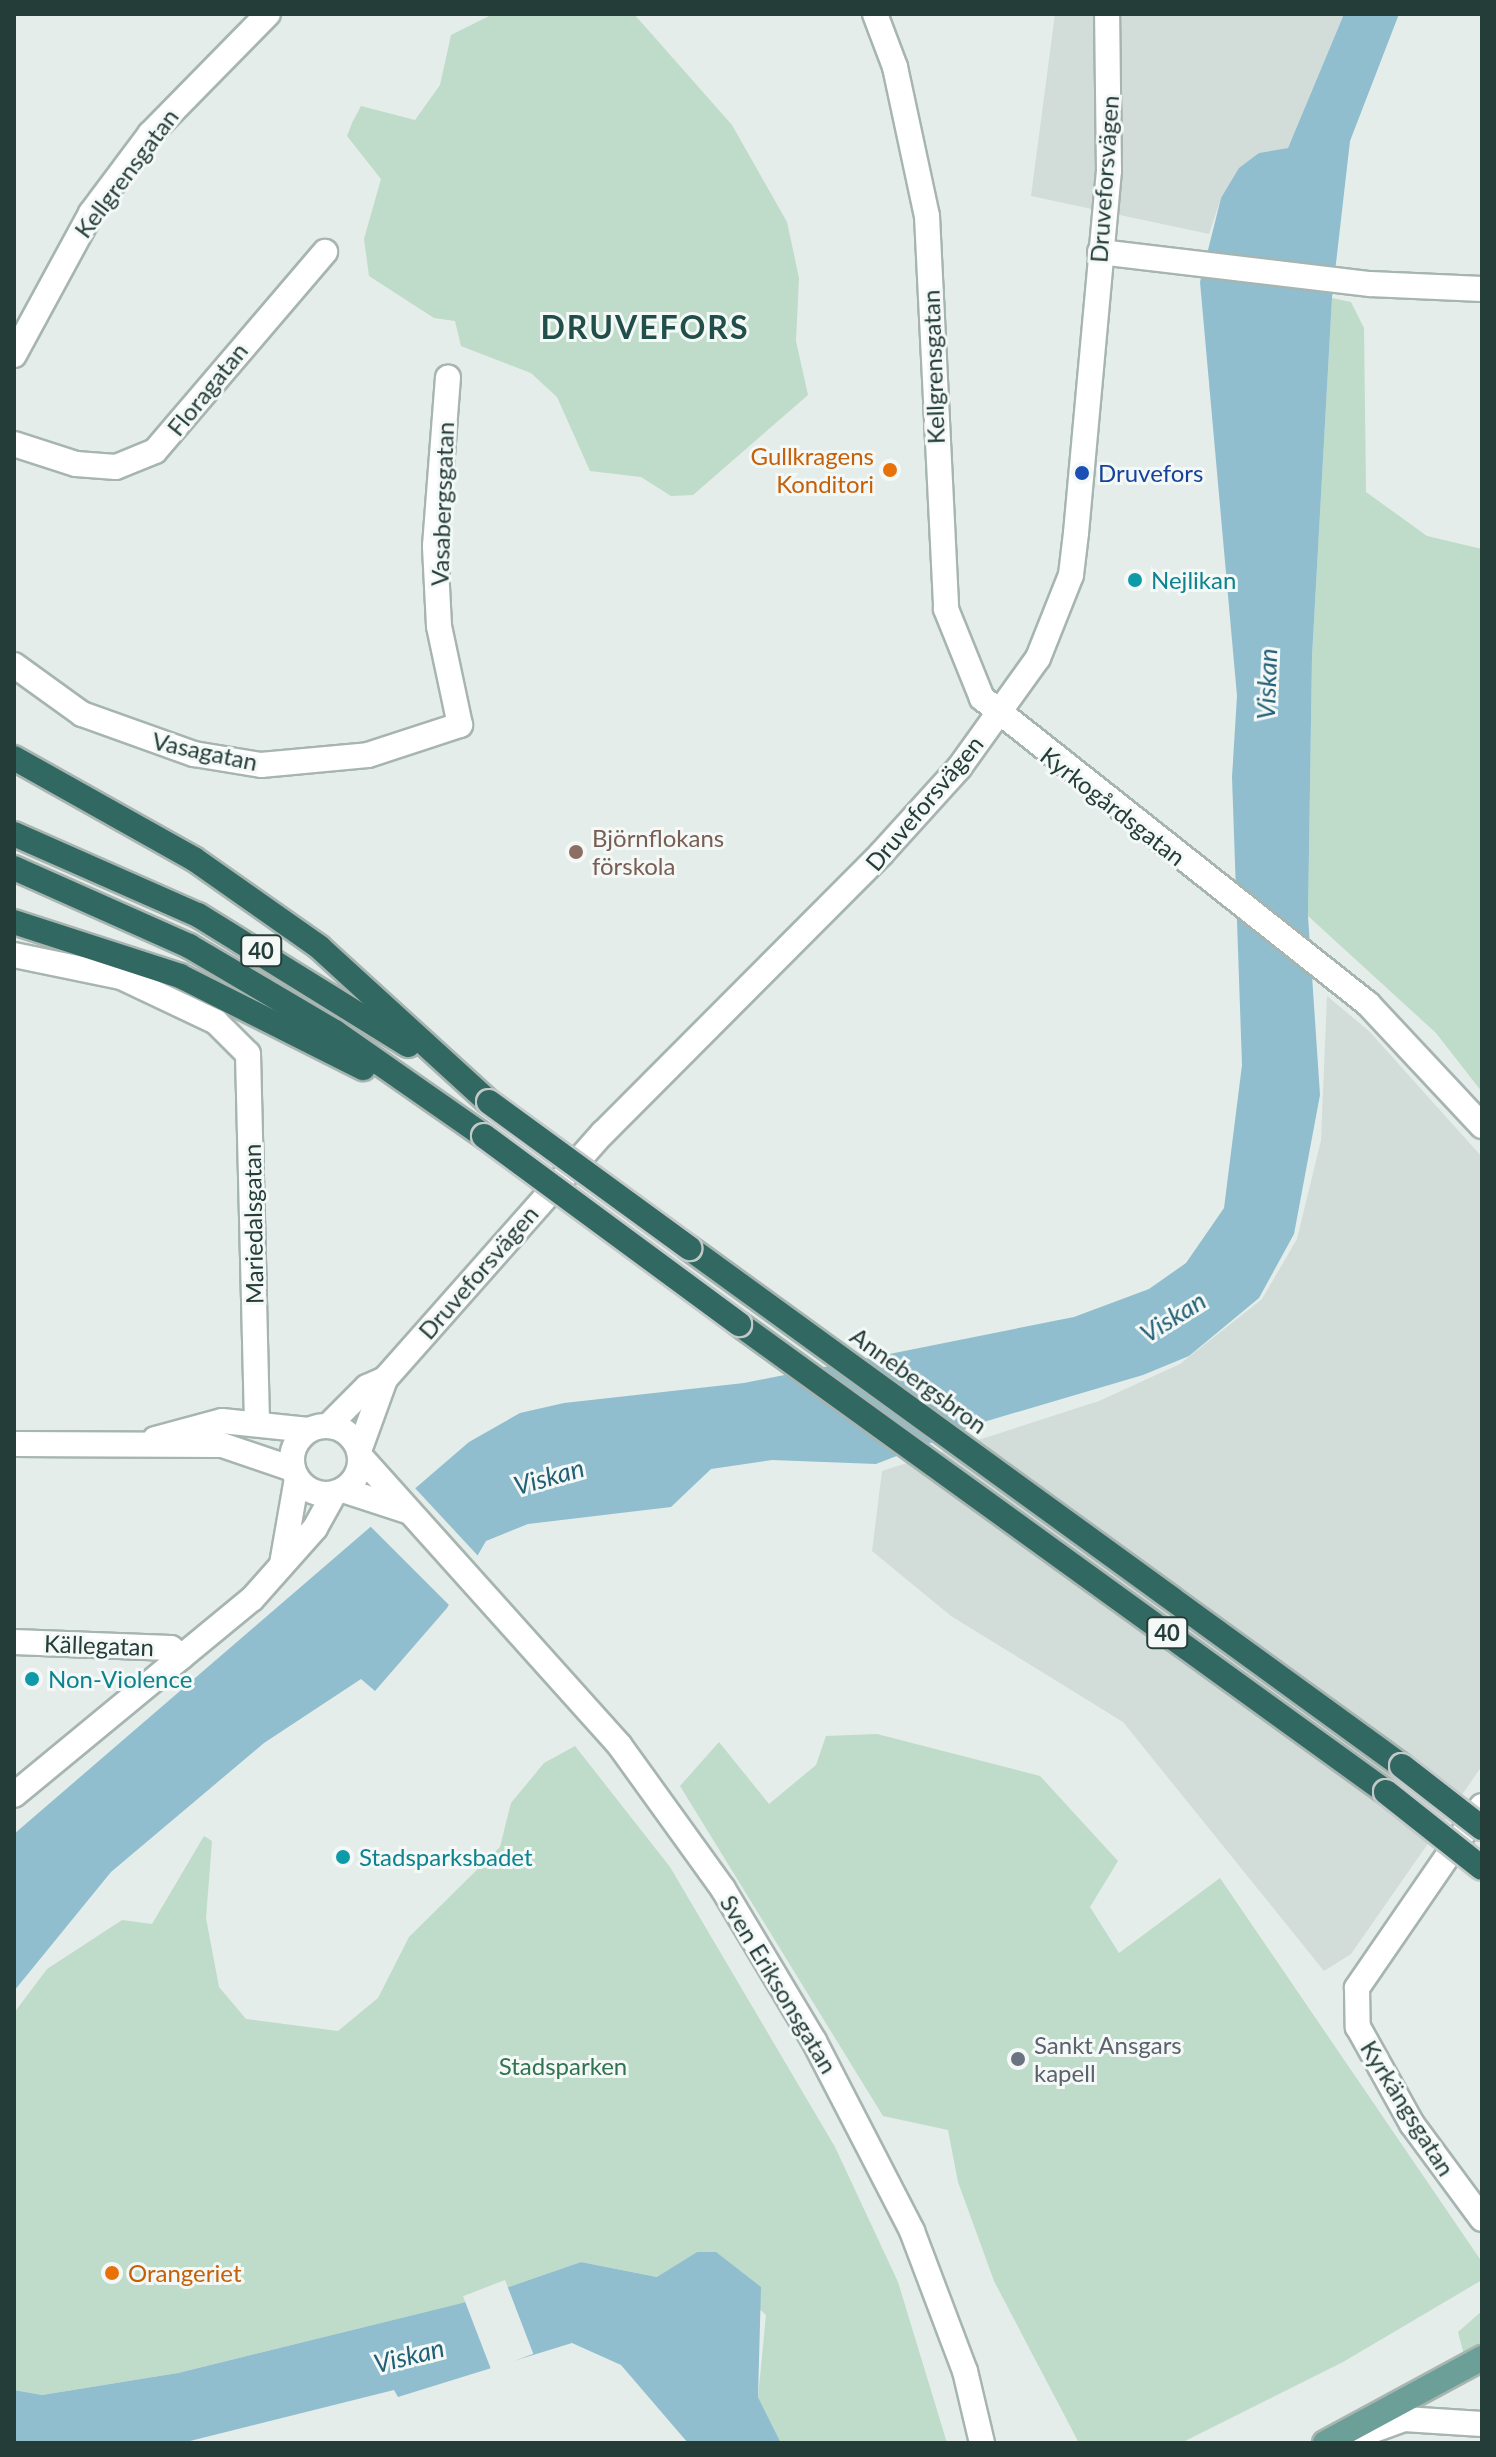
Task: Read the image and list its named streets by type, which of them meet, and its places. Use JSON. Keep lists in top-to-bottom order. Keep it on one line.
{"streets":{"highway":["40","Annebergsbron"],"street":["Kellgrensgatan","Druveforsvägen","Floragatan","Vasabergsgatan","Vasagatan","Kyrkogårdsgatan","Mariedalsgatan","Källegatan","Sven Eriksonsgatan","Kyrkängsgatan"]},"crossings":[["Kellgrensgatan","Druveforsvägen"],["Kellgrensgatan","Kyrkogårdsgatan"],["Druveforsvägen","Kyrkogårdsgatan"],["Vasabergsgatan","Vasagatan"],["40","Annebergsbron"]],"districts":["DRUVEFORS"],"water":["Viskan"],"parks":["Stadsparken"],"places":["Gullkragens Konditori","Druvefors","Nejlikan","Björnflokans förskola","Non-Violence","Stadsparksbadet","Sankt Ansgars kapell","Orangeriet"]}
